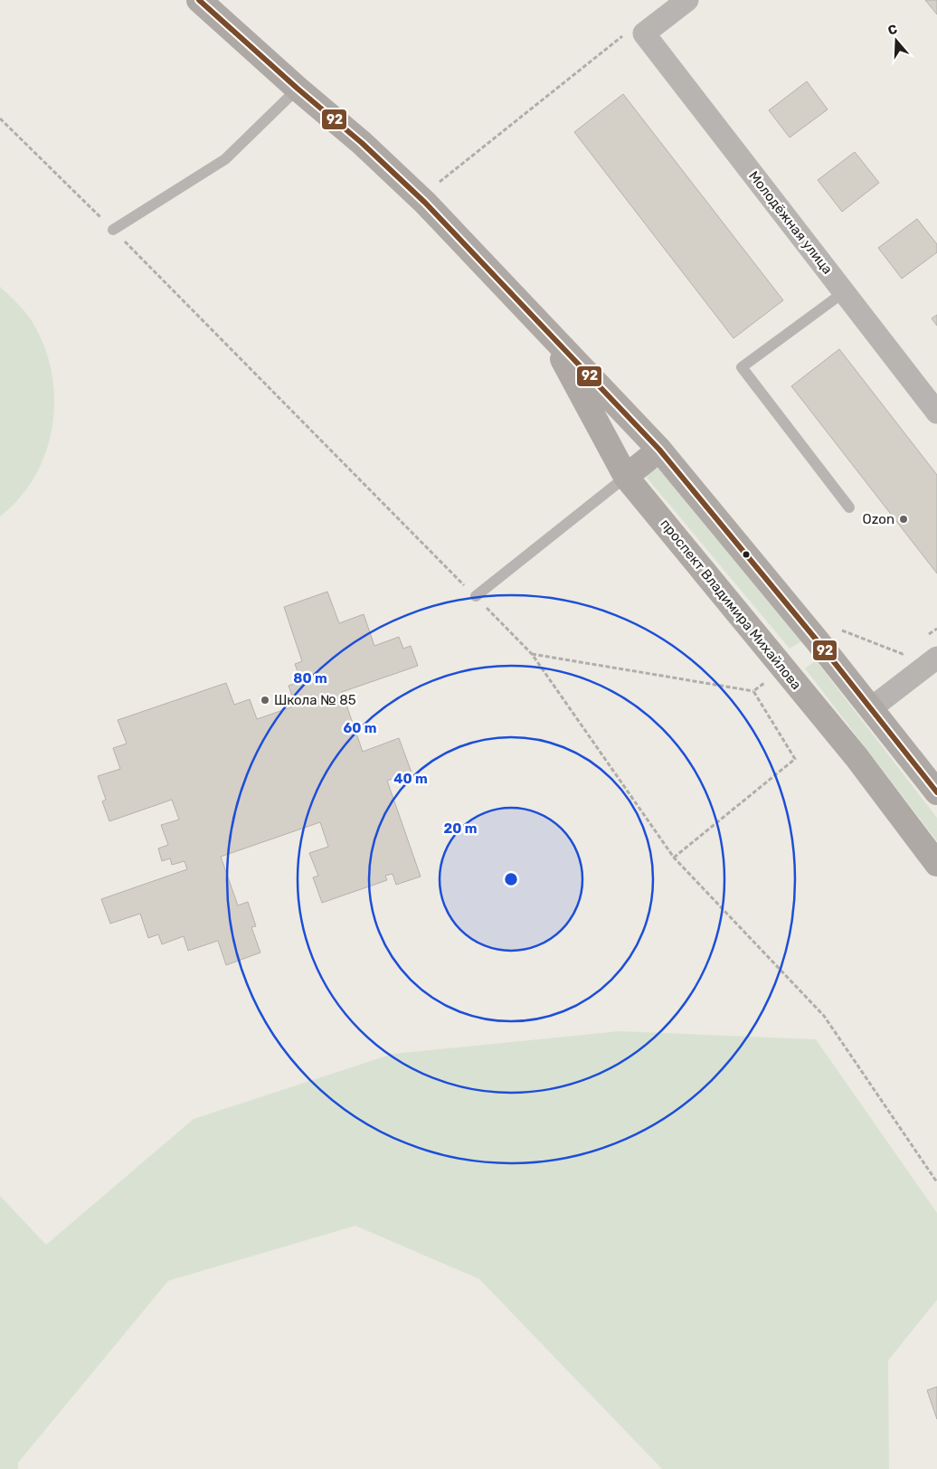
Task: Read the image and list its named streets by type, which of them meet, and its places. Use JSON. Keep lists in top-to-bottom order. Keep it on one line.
{"streets":{"main road":["проспект Владимира Михайлова"],"street":["Молодёжная улица"]},"places":["Ozon","Школа № 85"],"lines":["transit line 92"],"north":"top","rings":["80 m","60 m","40 m","20 m"]}
